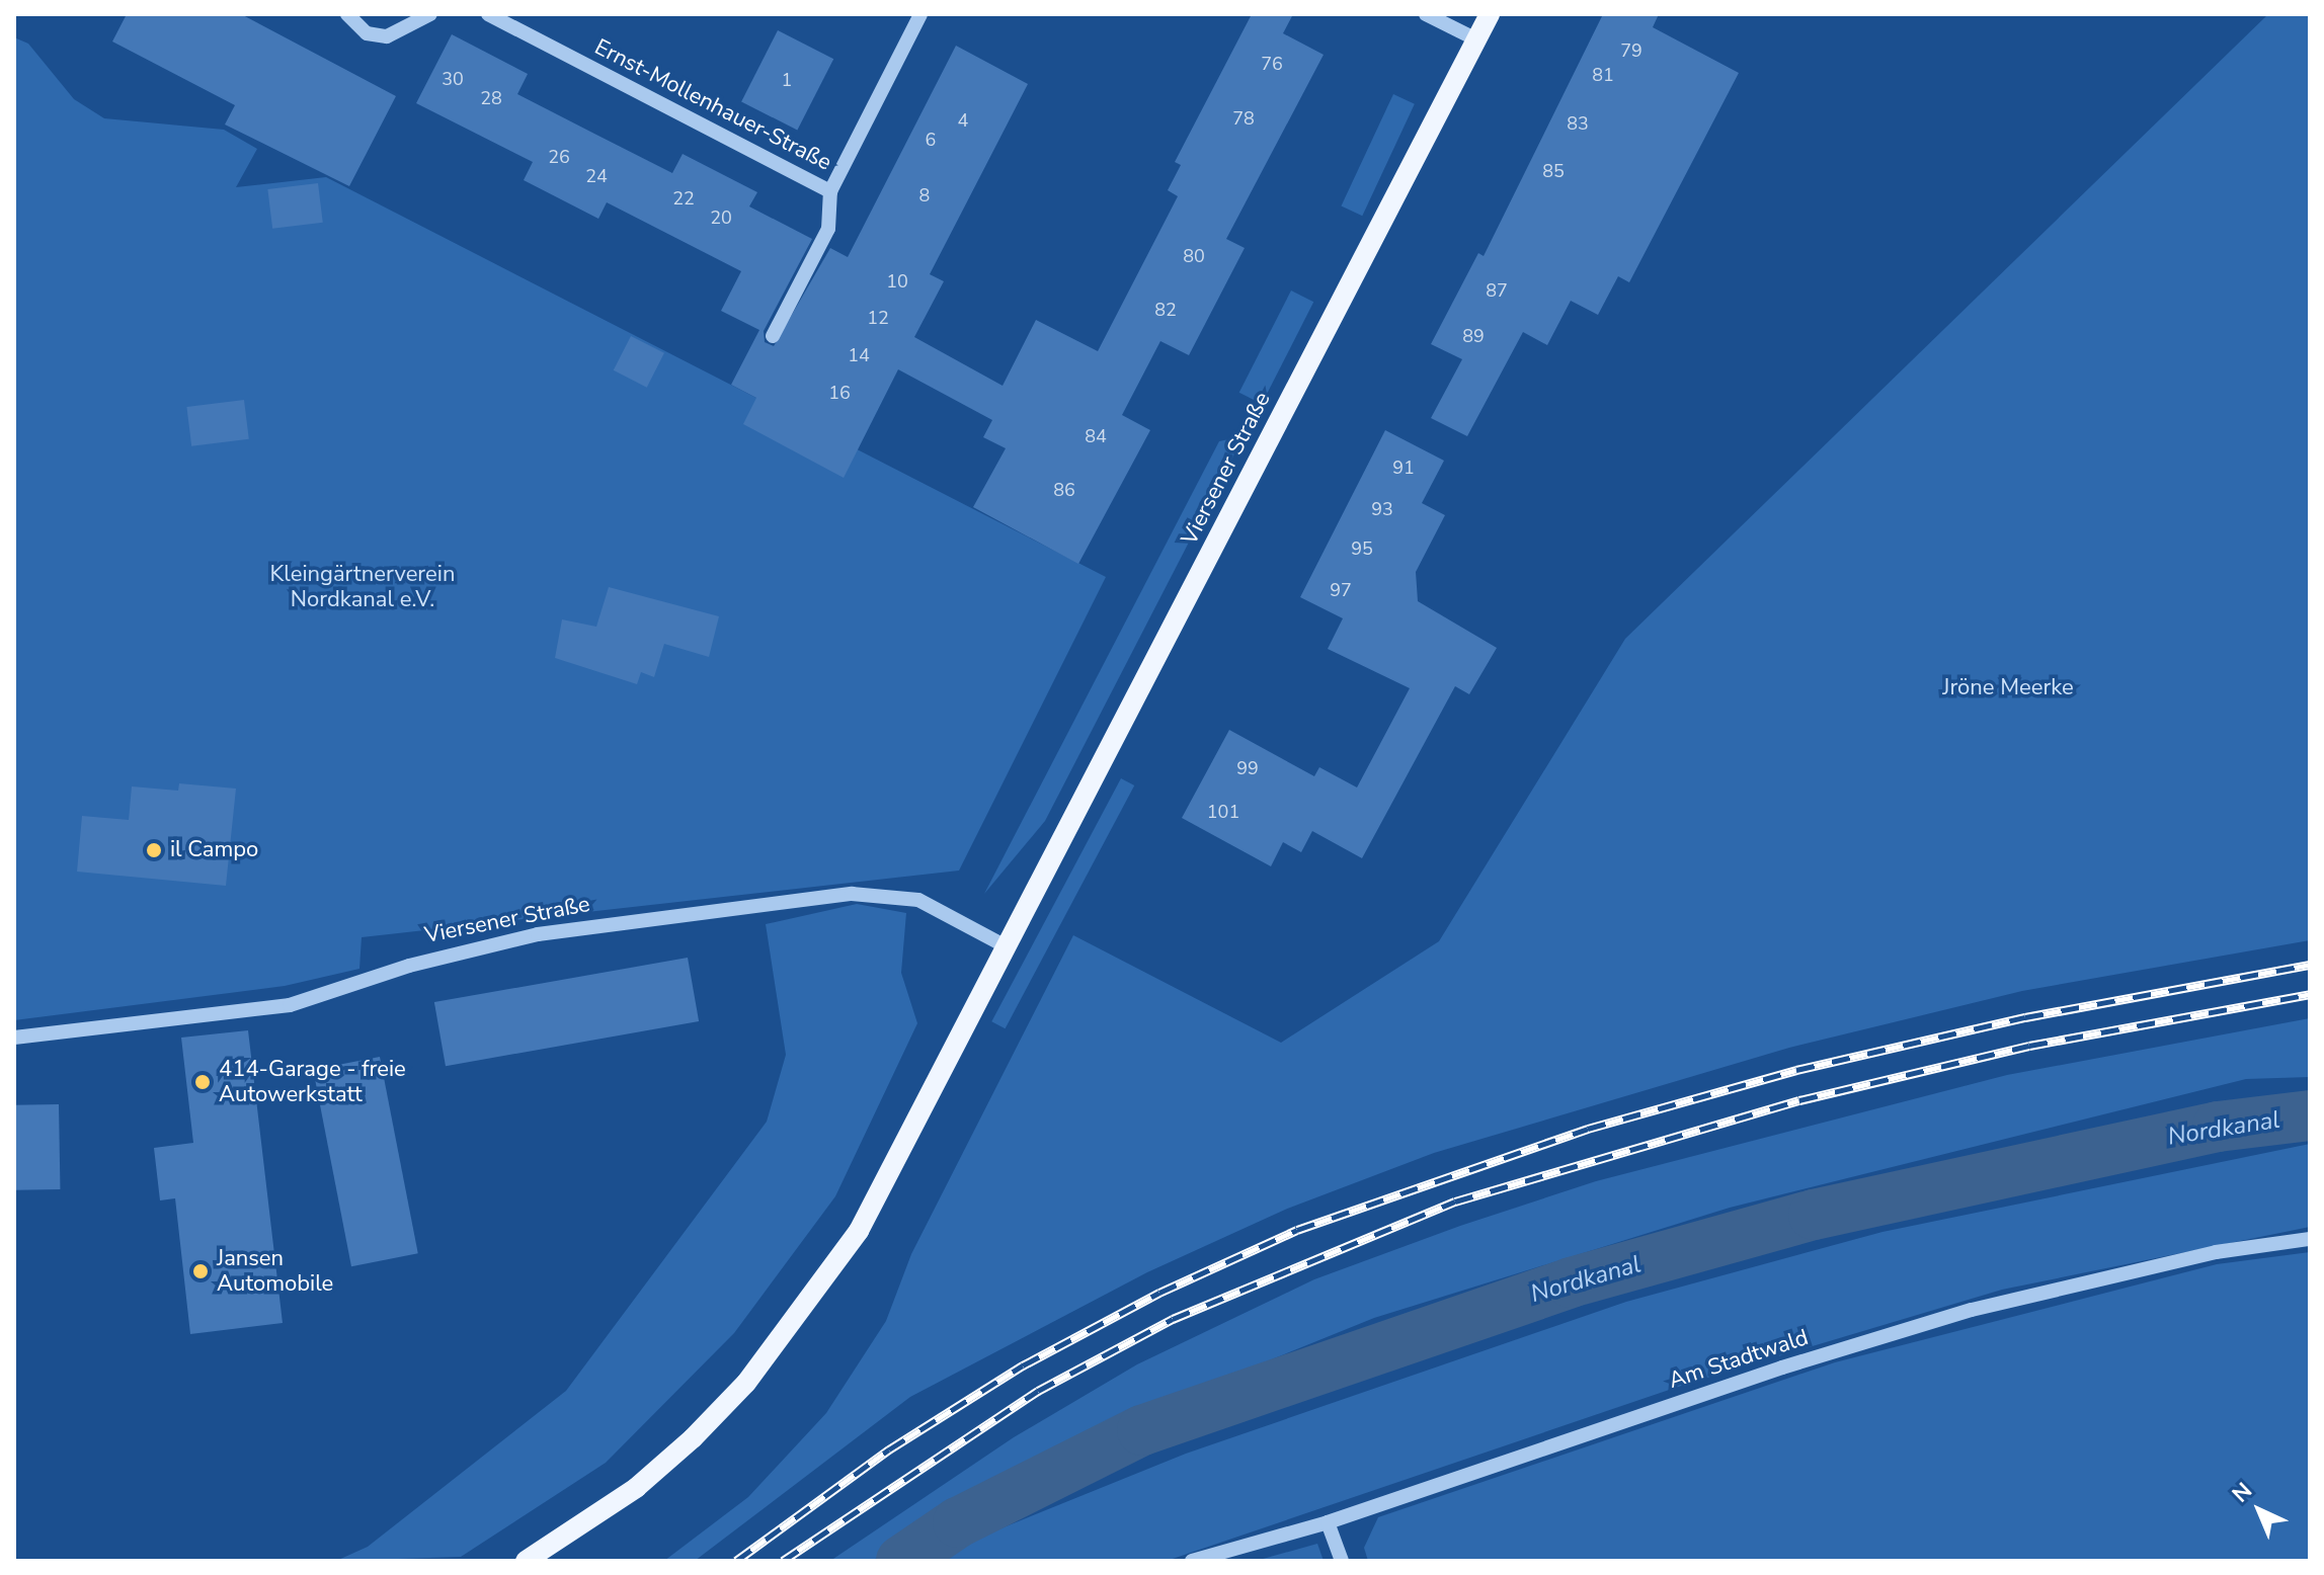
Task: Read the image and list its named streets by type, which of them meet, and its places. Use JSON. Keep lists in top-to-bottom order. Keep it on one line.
{"streets":{"main road":["Viersener Straße"],"street":["Ernst-Mollenhauer-Straße","Am Stadtwald"]},"water":["Nordkanal"],"parks":["Kleingärtnerverein Nordkanal e.V.","Jröne Meerke"],"places":["il Campo","414-Garage - freie Autowerkstatt","Jansen Automobile"],"house_numbers":["79","76","81","30","1","28","78","4","83","6","26","85","24","8","22","20","80","10","87","82","12","89","14","16","84","91","86","93","95","97","99","101"],"north":"top left"}
